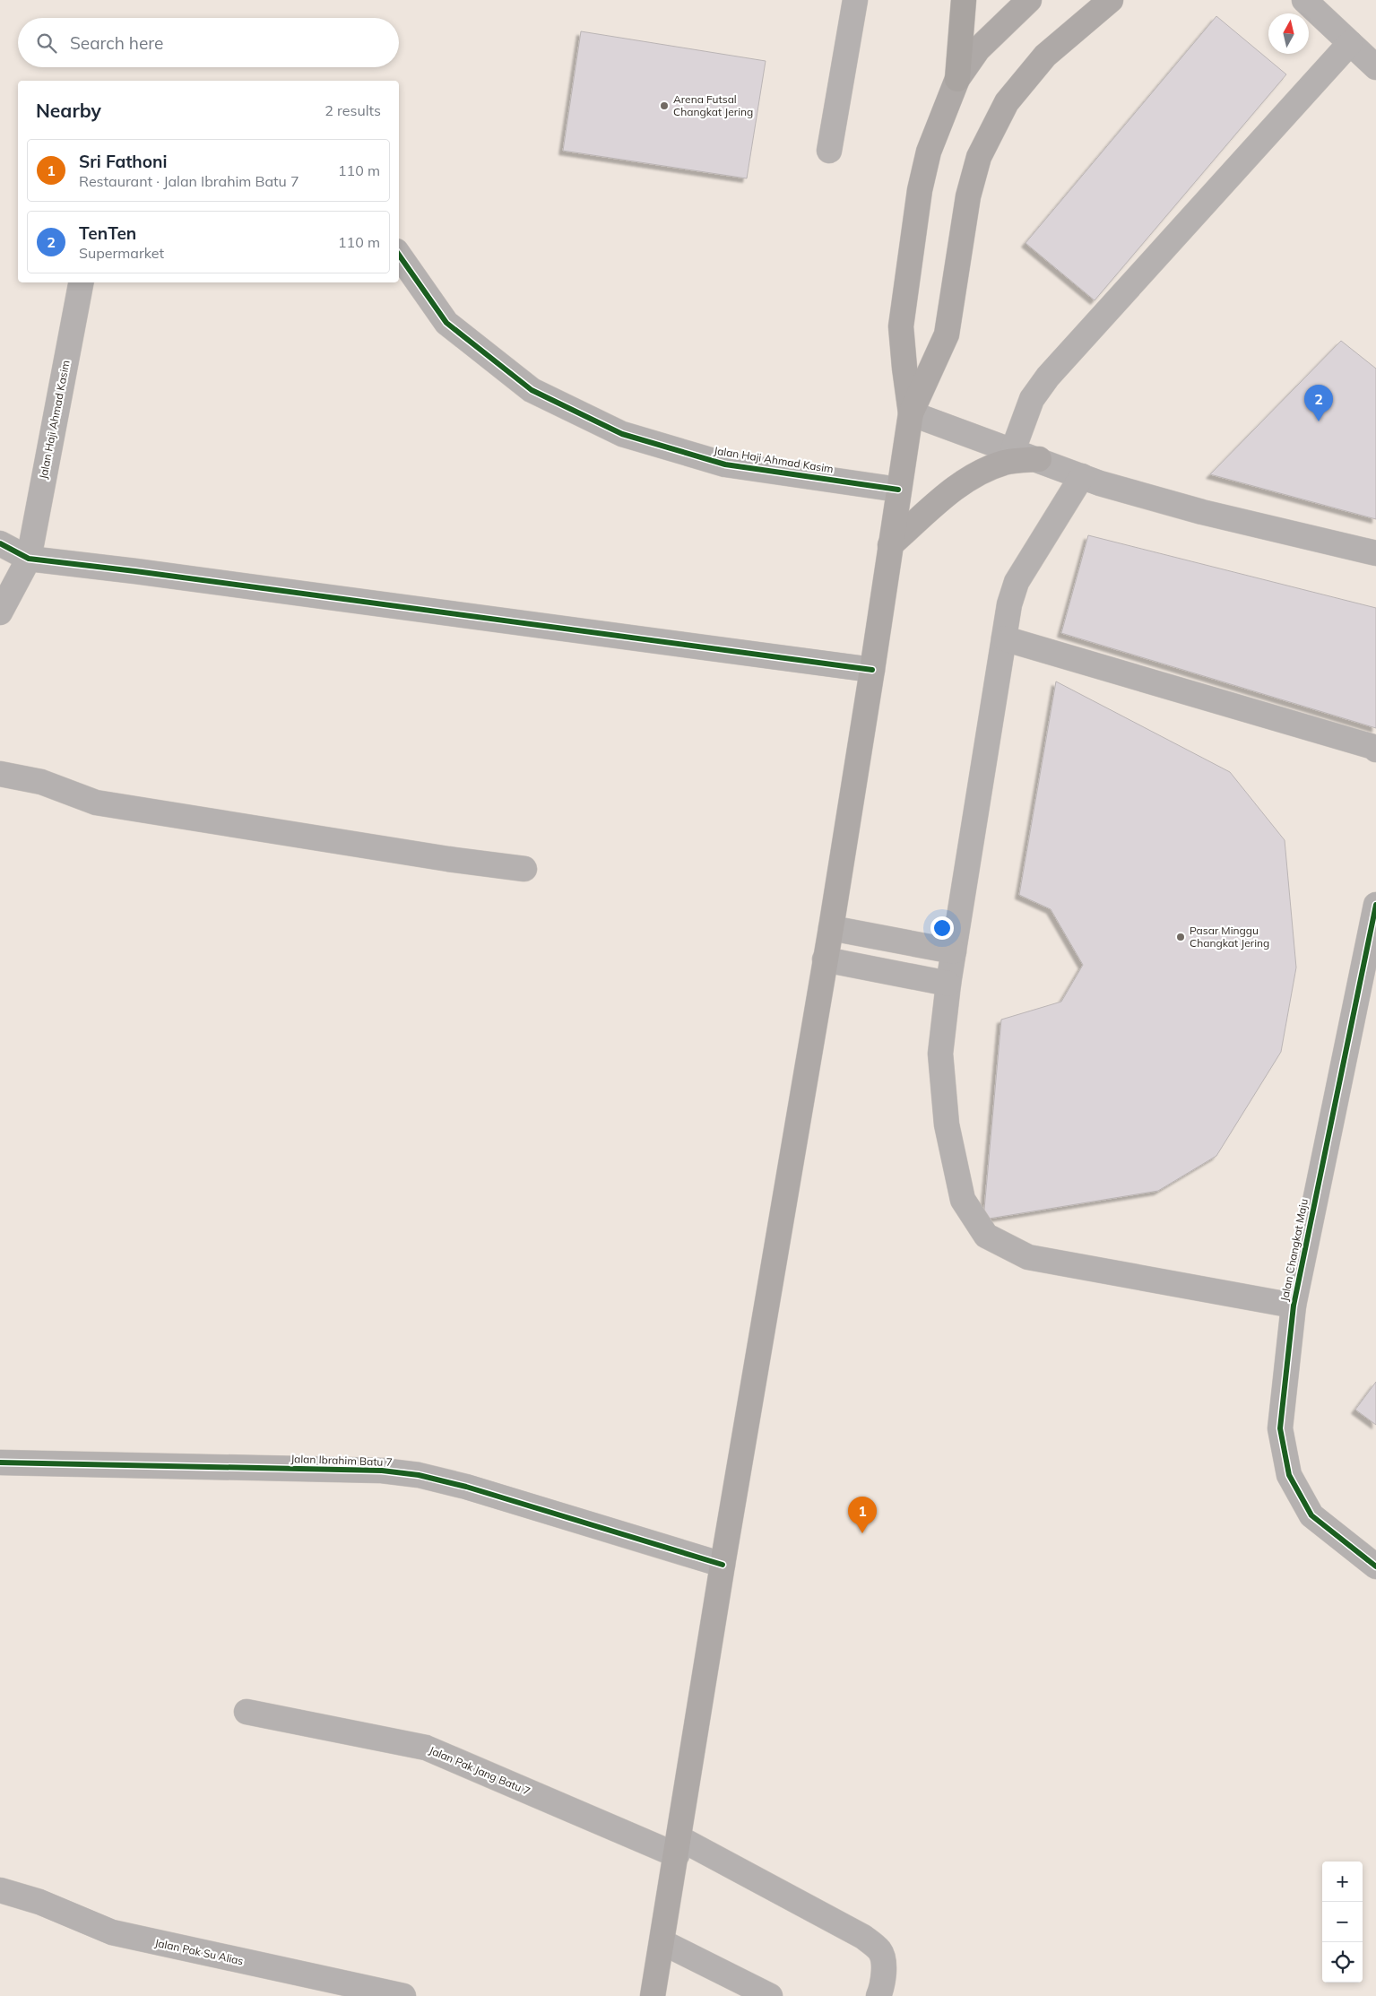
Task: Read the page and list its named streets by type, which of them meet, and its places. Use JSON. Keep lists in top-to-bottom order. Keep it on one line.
{"streets":{"street":["Jalan Haji Ahmad Kasim","Jalan Changkat Maju","Jalan Ibrahim Batu 7","Jalan Pak Jang Batu 7","Jalan Pak Su Alias"]},"places":["Arena Futsal Changkat Jering","Pasar Minggu Changkat Jering"],"north":"top","page":{"search":"Search here","heading":["Nearby","2 results"],"list":[{"mark":"1","name":"Sri Fathoni","note":"Restaurant · Jalan Ibrahim Batu 7","value":"110 m"},{"mark":"2","name":"TenTen","note":"Supermarket","value":"110 m"}],"pins":["2","1"],"map_buttons":["+","−"]}}
